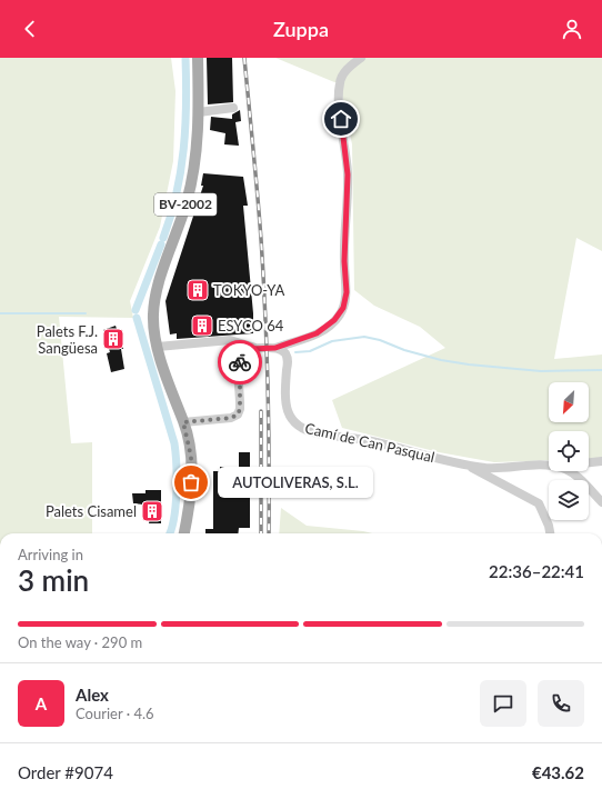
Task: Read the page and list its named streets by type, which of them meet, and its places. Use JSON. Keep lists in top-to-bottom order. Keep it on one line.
{"streets":{"main road":["BV-2002"],"street":["Camí de Can Pasqual"]},"places":{"building":["TOKYO-YA","ESYCO 64","Palets F.J. Sangüesa","Palets Cisamel"],"other":["AUTOLIVERAS, S.L."]},"north":"bottom left","page":{"header":"Zuppa","bubble":"AUTOLIVERAS, S.L.","heading":["3 min","Arriving in","22:36–22:41"],"panel":["Alex","Courier · 4.6","Order #9074","€43.62"],"bar":"On the way · 290 m","round":"A"}}
